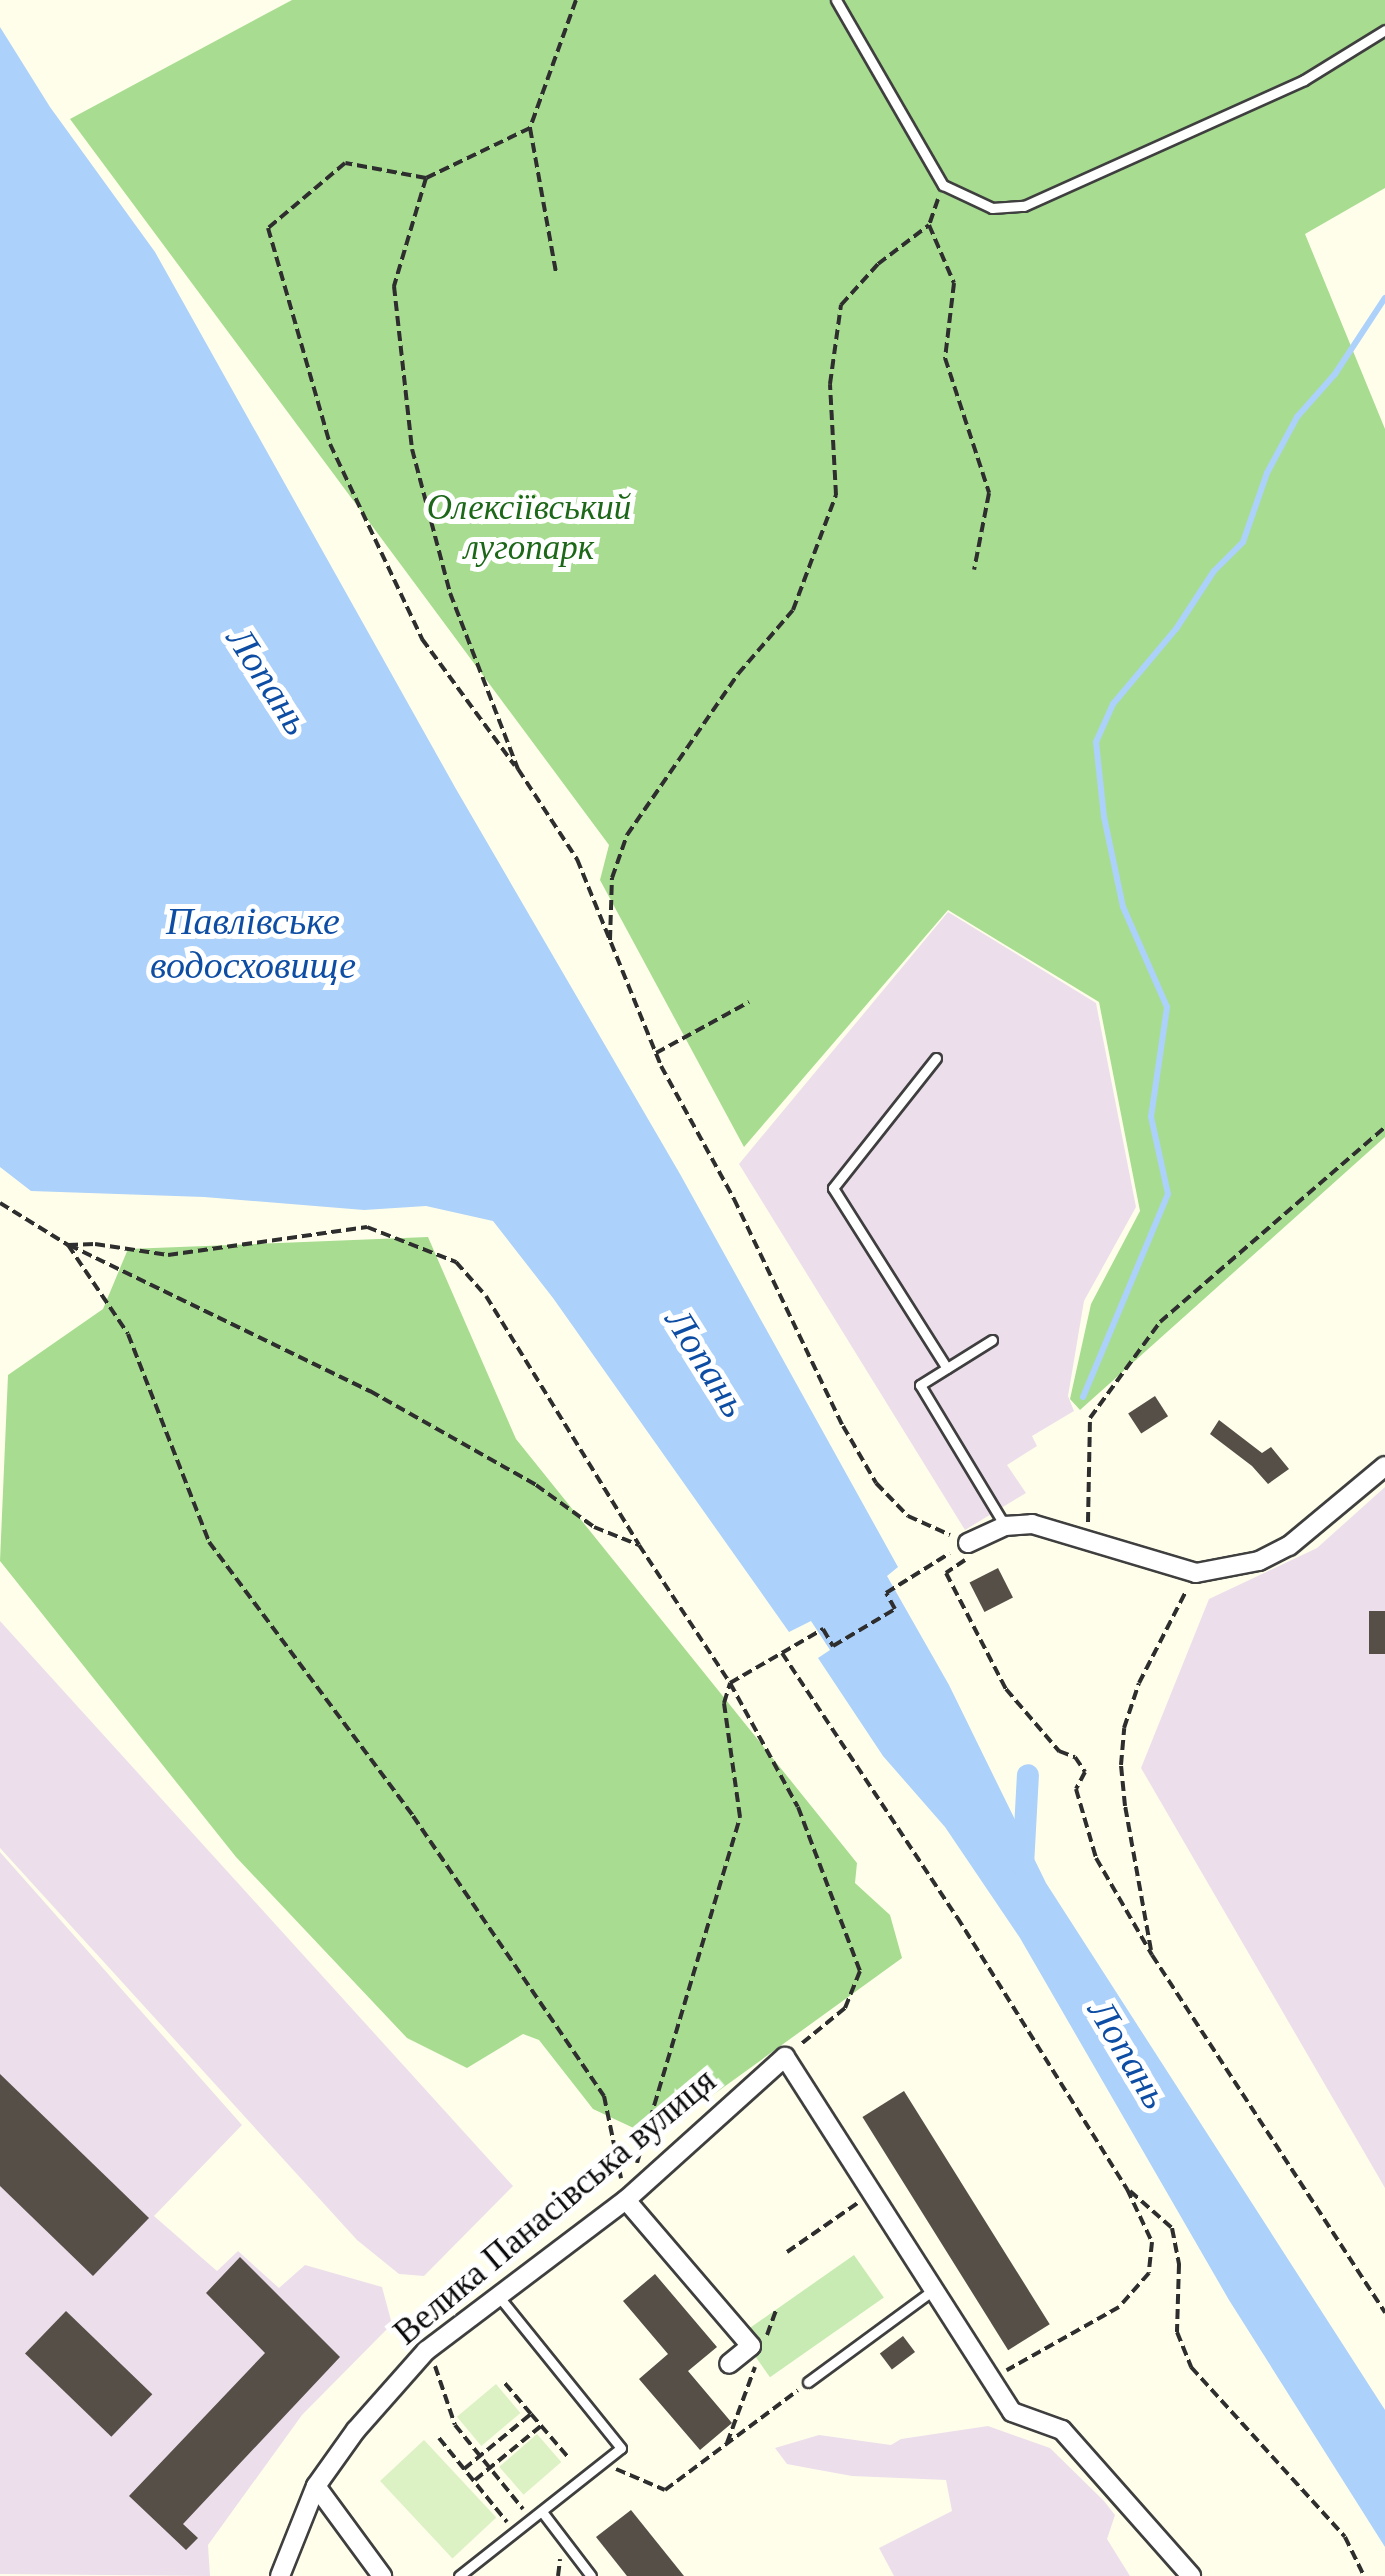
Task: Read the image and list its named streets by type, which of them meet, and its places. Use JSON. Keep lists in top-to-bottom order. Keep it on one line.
{"streets":{"street":["Велика Панасівська вулиця"]},"water":["Лопань","Павлівське водосховище"],"parks":["Олексіївський лугопарк"]}
